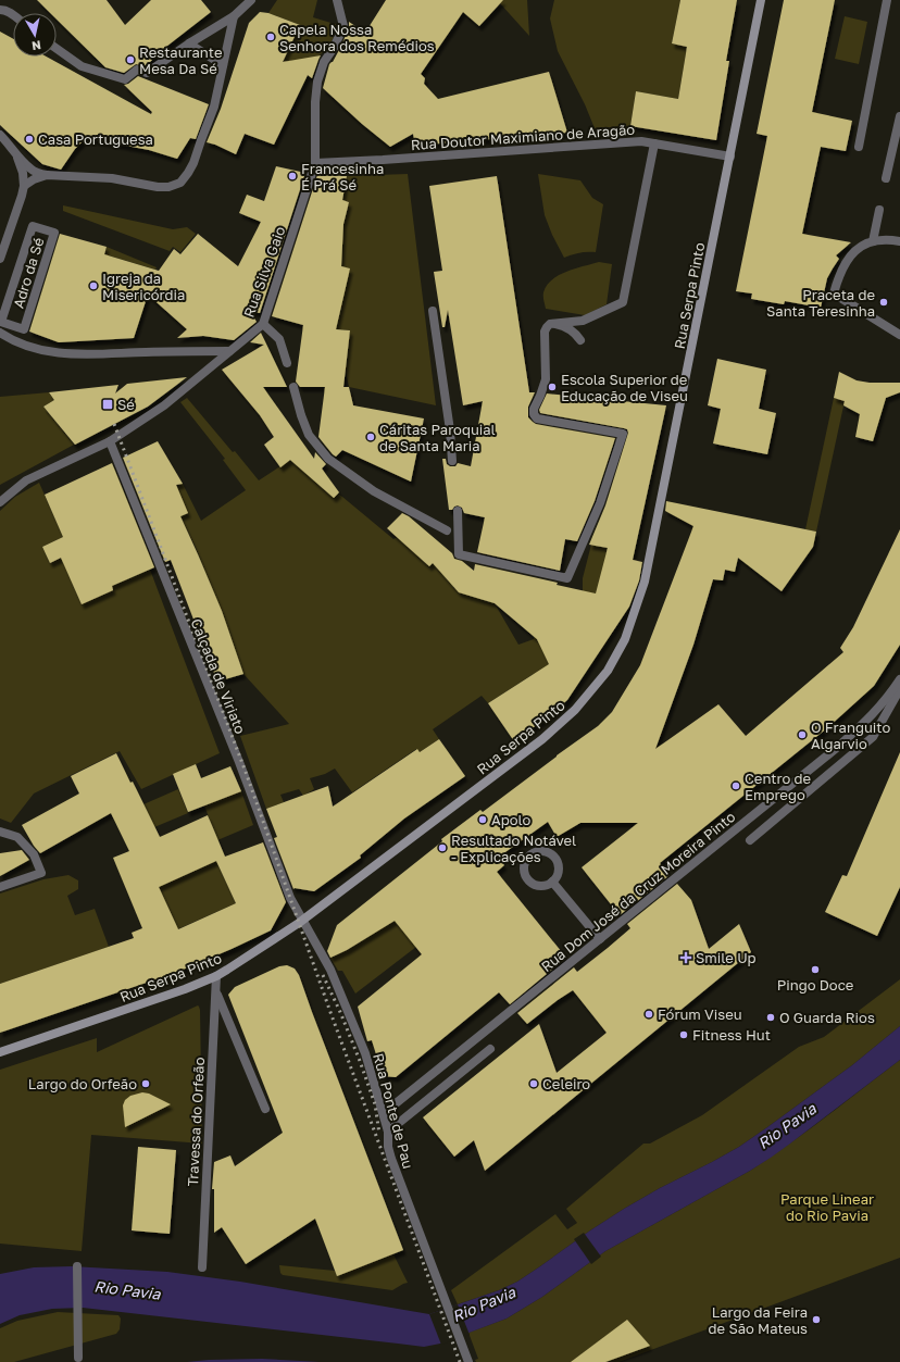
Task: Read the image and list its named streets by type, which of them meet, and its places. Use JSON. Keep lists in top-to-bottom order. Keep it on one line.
{"streets":{"street":["Rua Doutor Maximiano de Aragão","Rua Silva Gaio","Adro da Sé","Rua Serpa Pinto","Calçada de Viriato","Rua Dom José da Cruz Moreira Pinto","Rua Ponte de Pau","Travessa do Orfeão"]},"crossings":[["Rua Doutor Maximiano de Aragão","Rua Silva Gaio"],["Rua Doutor Maximiano de Aragão","Rua Serpa Pinto"],["Rua Silva Gaio","Calçada de Viriato"],["Rua Serpa Pinto","Calçada de Viriato"],["Rua Serpa Pinto","Rua Ponte de Pau"],["Rua Serpa Pinto","Travessa do Orfeão"],["Calçada de Viriato","Rua Ponte de Pau"],["Rua Dom José da Cruz Moreira Pinto","Rua Ponte de Pau"]],"water":["Rio Pavia"],"parks":["Parque Linear do Rio Pavia"],"places":{"other":["Capela Nossa Senhora dos Remédios","Restaurante Mesa Da Sé","Casa Portuguesa","Francesinha É Prá Sé","Igreja da Misericórdia","Praceta de Santa Teresinha","Escola Superior de Educação de Viseu","Cáritas Paroquial de Santa Maria","O Franguito Algarvio","Centro de Emprego","Apolo","Resultado Notável - Explicações","Pingo Doce","Fórum Viseu","O Guarda Rios","Fitness Hut","Largo do Orfeão","Celeiro","Largo da Feira de São Mateus"],"transit":["Sé"],"health":["Smile Up"]},"north":"bottom"}
